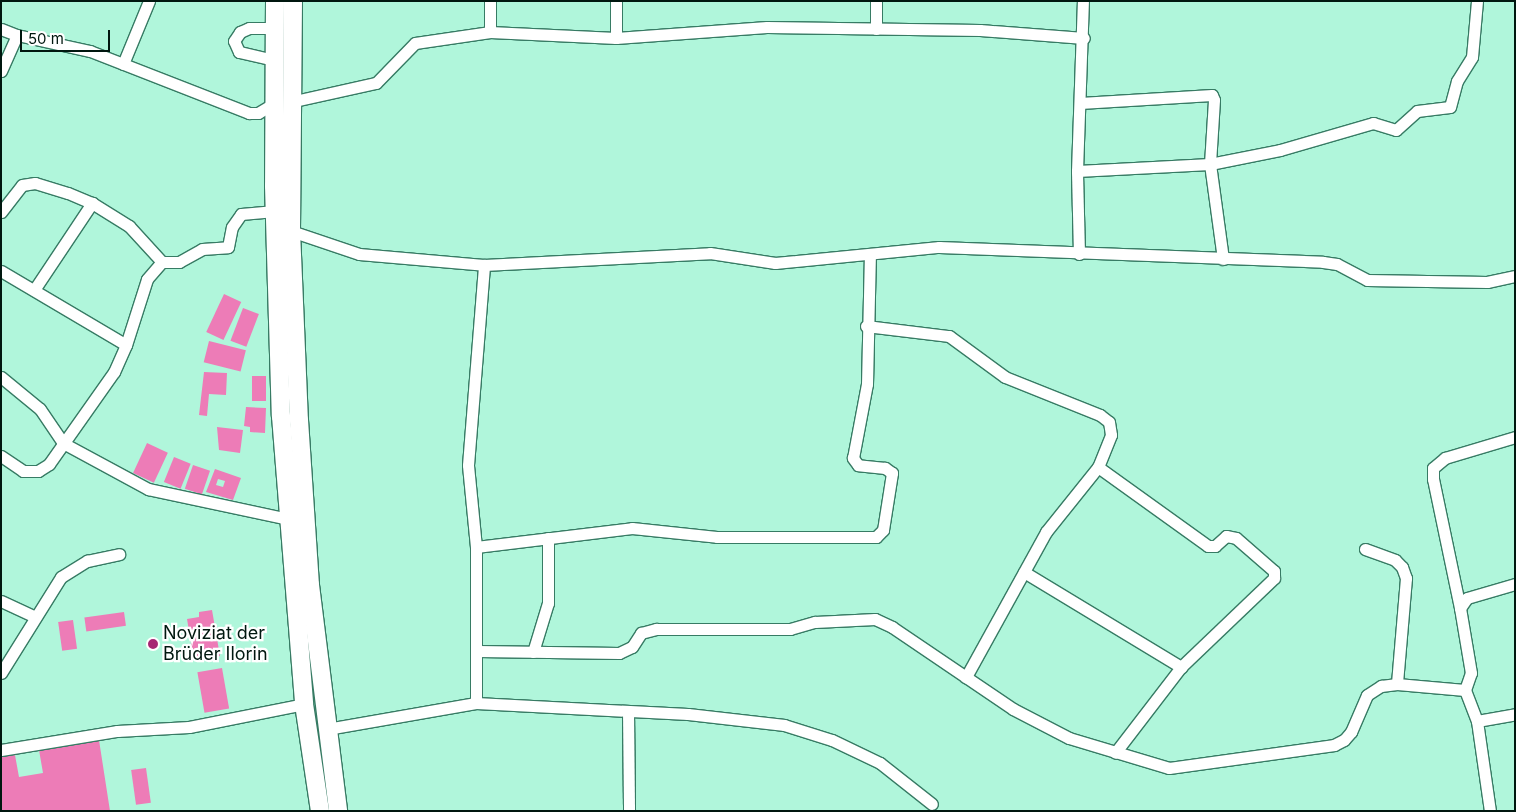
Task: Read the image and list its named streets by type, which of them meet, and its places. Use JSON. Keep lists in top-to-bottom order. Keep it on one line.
{"places":["Noviziat der Brüder Ilorin"],"scale_bar":"50 m"}
